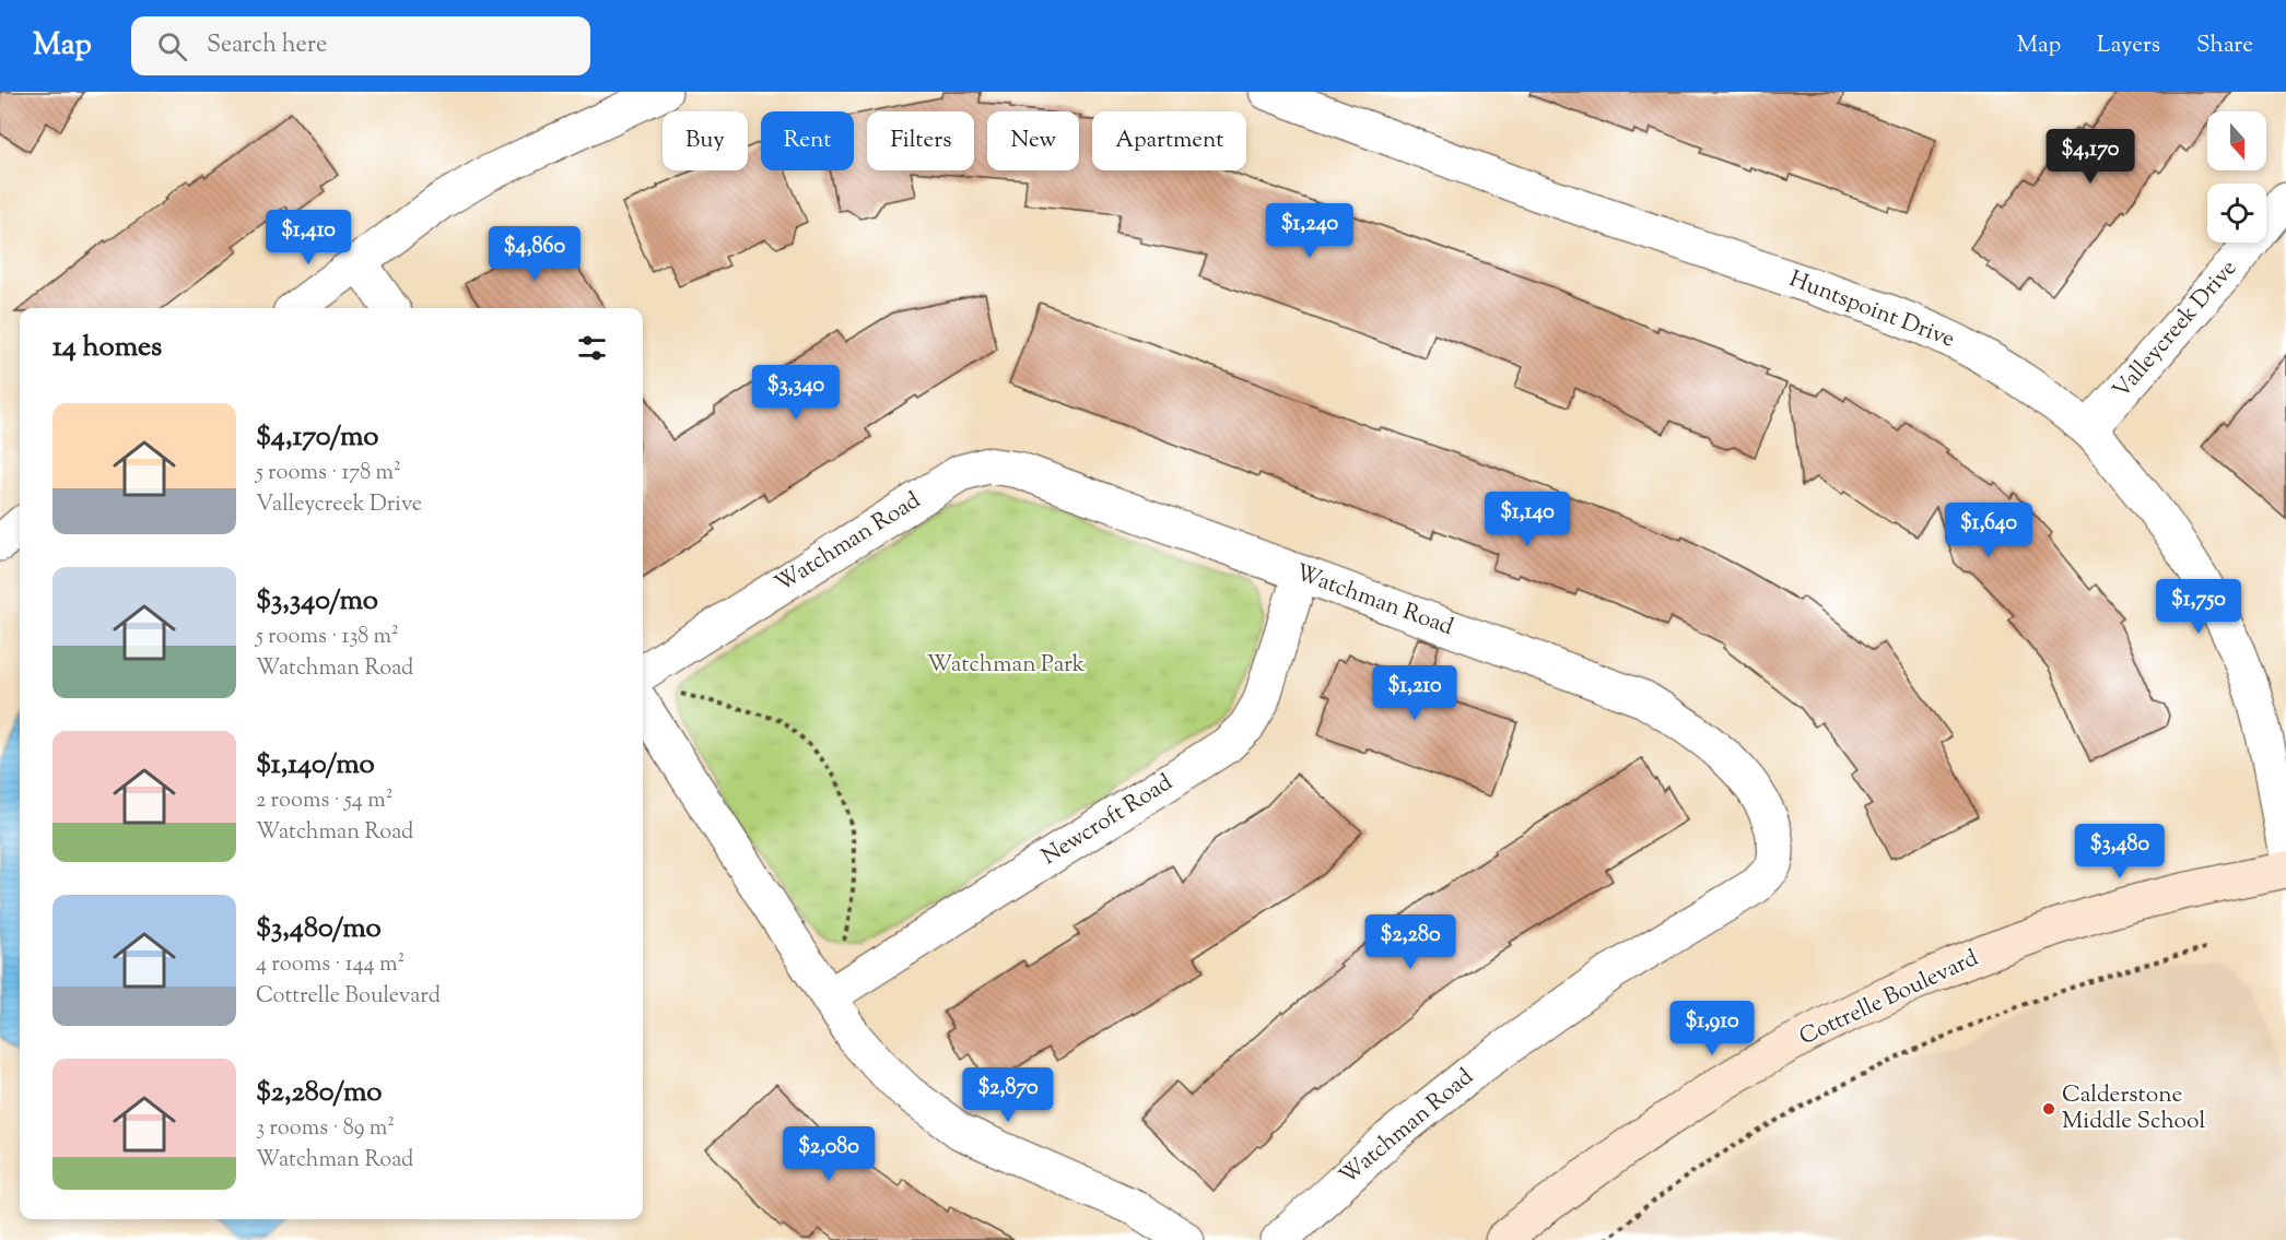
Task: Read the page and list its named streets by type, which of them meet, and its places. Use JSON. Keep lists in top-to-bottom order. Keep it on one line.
{"streets":{"main road":["Cottrelle Boulevard"],"street":["Huntspoint Drive","Valleycreek Drive","Watchman Road","Newcroft Road"]},"crossings":[["Huntspoint Drive","Valleycreek Drive"],["Watchman Road","Newcroft Road"]],"parks":["Watchman Park"],"places":["Calderstone Middle School"],"north":"bottom","page":{"header":"Map","search":"Search here","nav":["Map","Layers","Share"],"chip":["Buy","Rent","Filters","New","Apartment"],"price":["$4,170","$1,240","$1,410","$4,860","$3,340","$1,140","$1,640","$1,750","$1,210","$3,480","$2,280","$1,910","$2,870","$2,080"],"heading":"14 homes","list":[{"name":"$4,170/mo","note":"5 rooms · 178 m² · Valleycreek Drive"},{"name":"$3,340/mo","note":"5 rooms · 138 m² · Watchman Road"},{"name":"$1,140/mo","note":"2 rooms · 54 m² · Watchman Road"},{"name":"$3,480/mo","note":"4 rooms · 144 m² · Cottrelle Boulevard"},{"name":"$2,280/mo","note":"3 rooms · 89 m² · Watchman Road"}]}}
